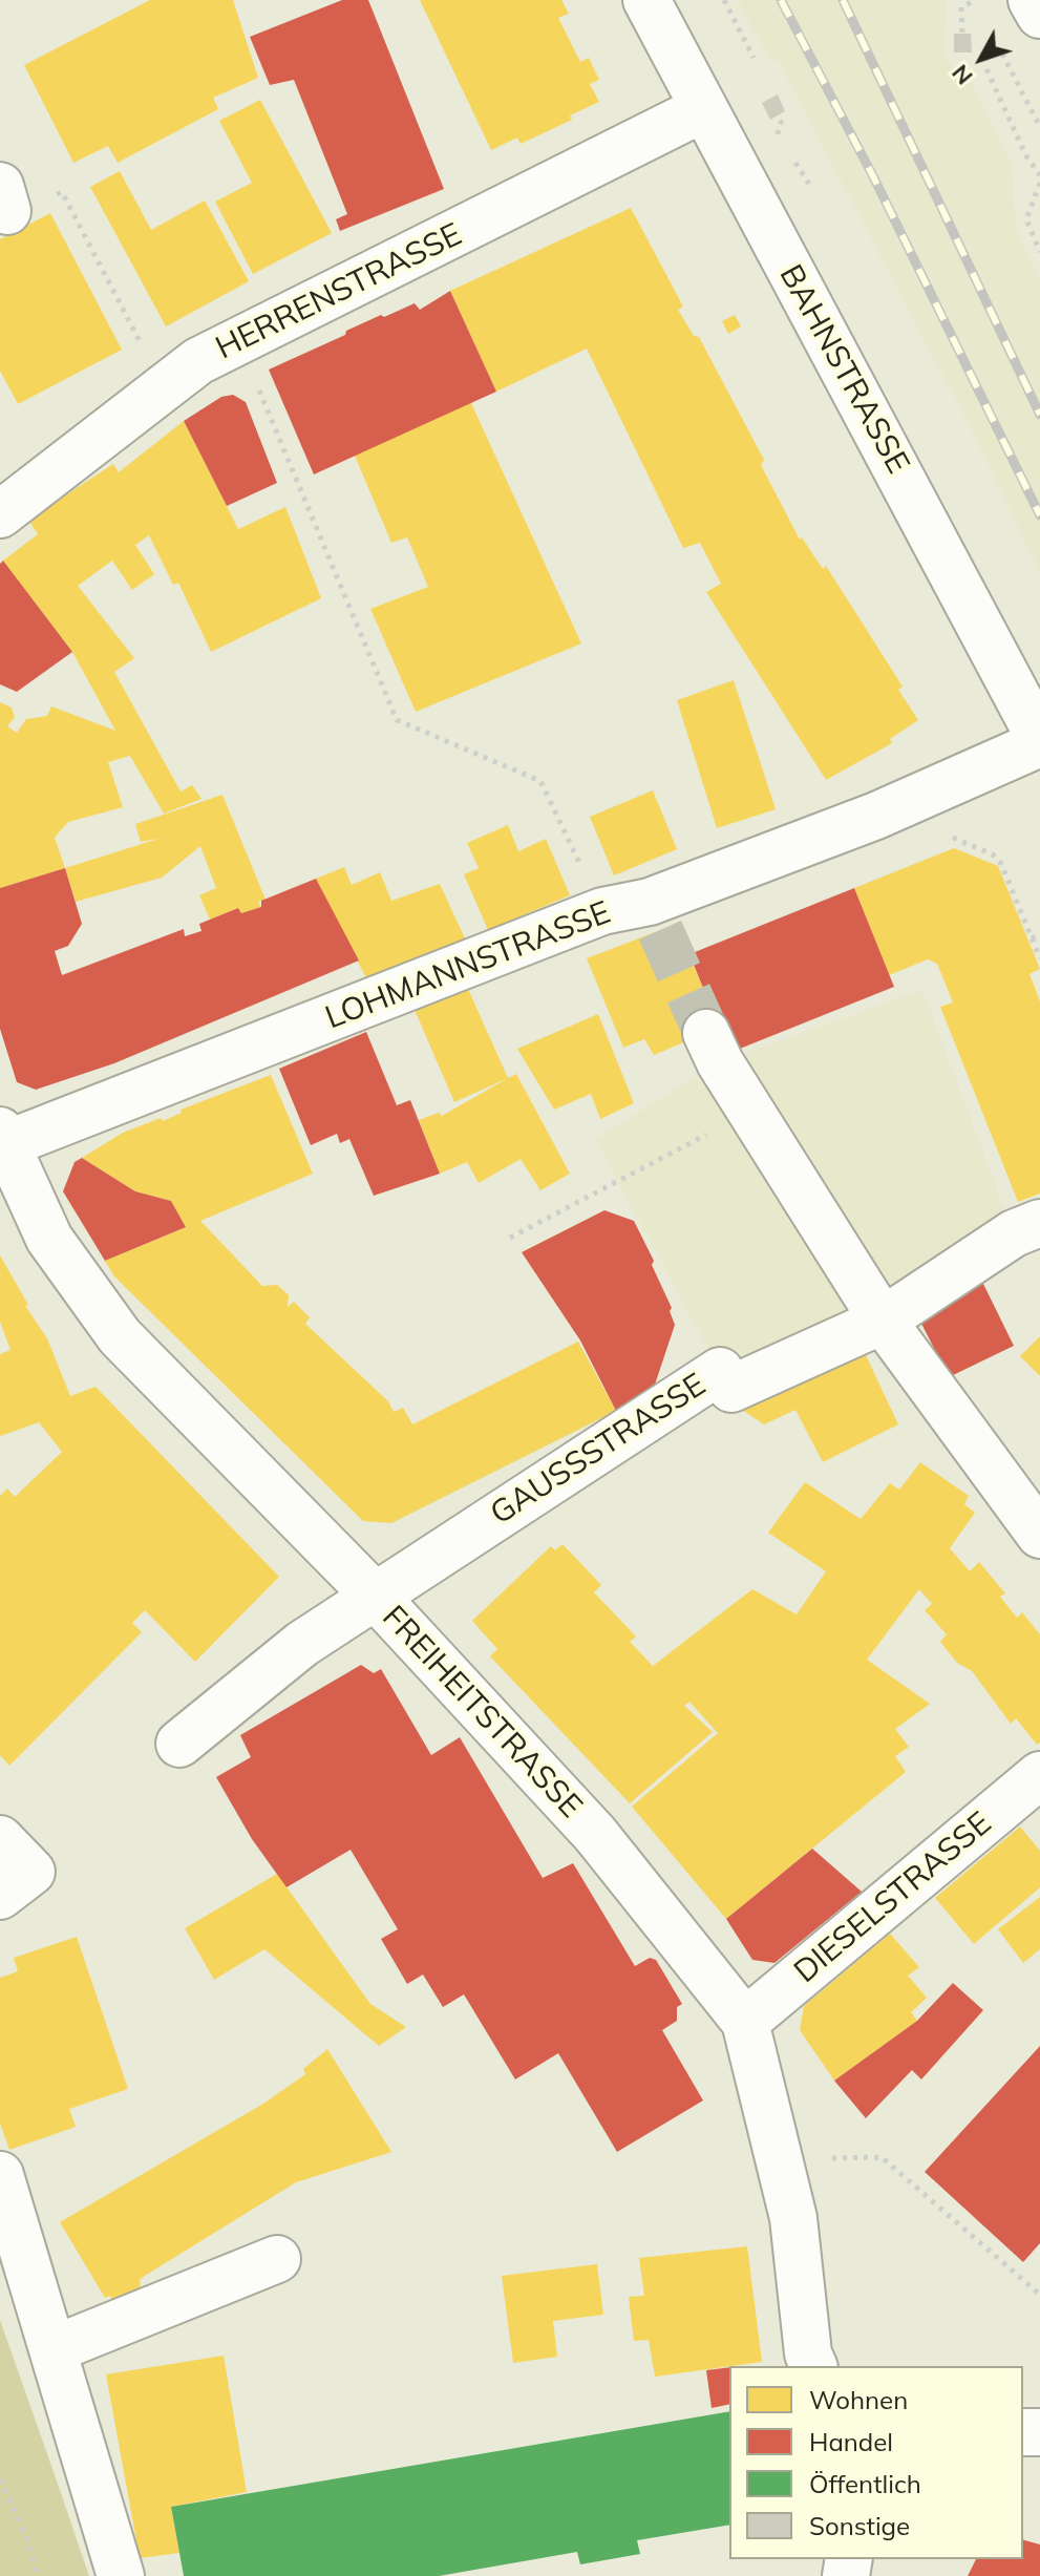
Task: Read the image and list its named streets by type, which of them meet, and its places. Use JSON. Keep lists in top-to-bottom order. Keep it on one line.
{"streets":{"street":["HERRENSTRASSE","BAHNSTRASSE","LOHMANNSTRASSE","GAUSSSTRASSE","FREIHEITSTRASSE","DIESELSTRASSE"]},"crossings":[["HERRENSTRASSE","BAHNSTRASSE"],["BAHNSTRASSE","LOHMANNSTRASSE"],["LOHMANNSTRASSE","FREIHEITSTRASSE"],["GAUSSSTRASSE","FREIHEITSTRASSE"],["FREIHEITSTRASSE","DIESELSTRASSE"]],"legend":["Wohnen","Handel","Öffentlich","Sonstige"],"north":"bottom left"}
